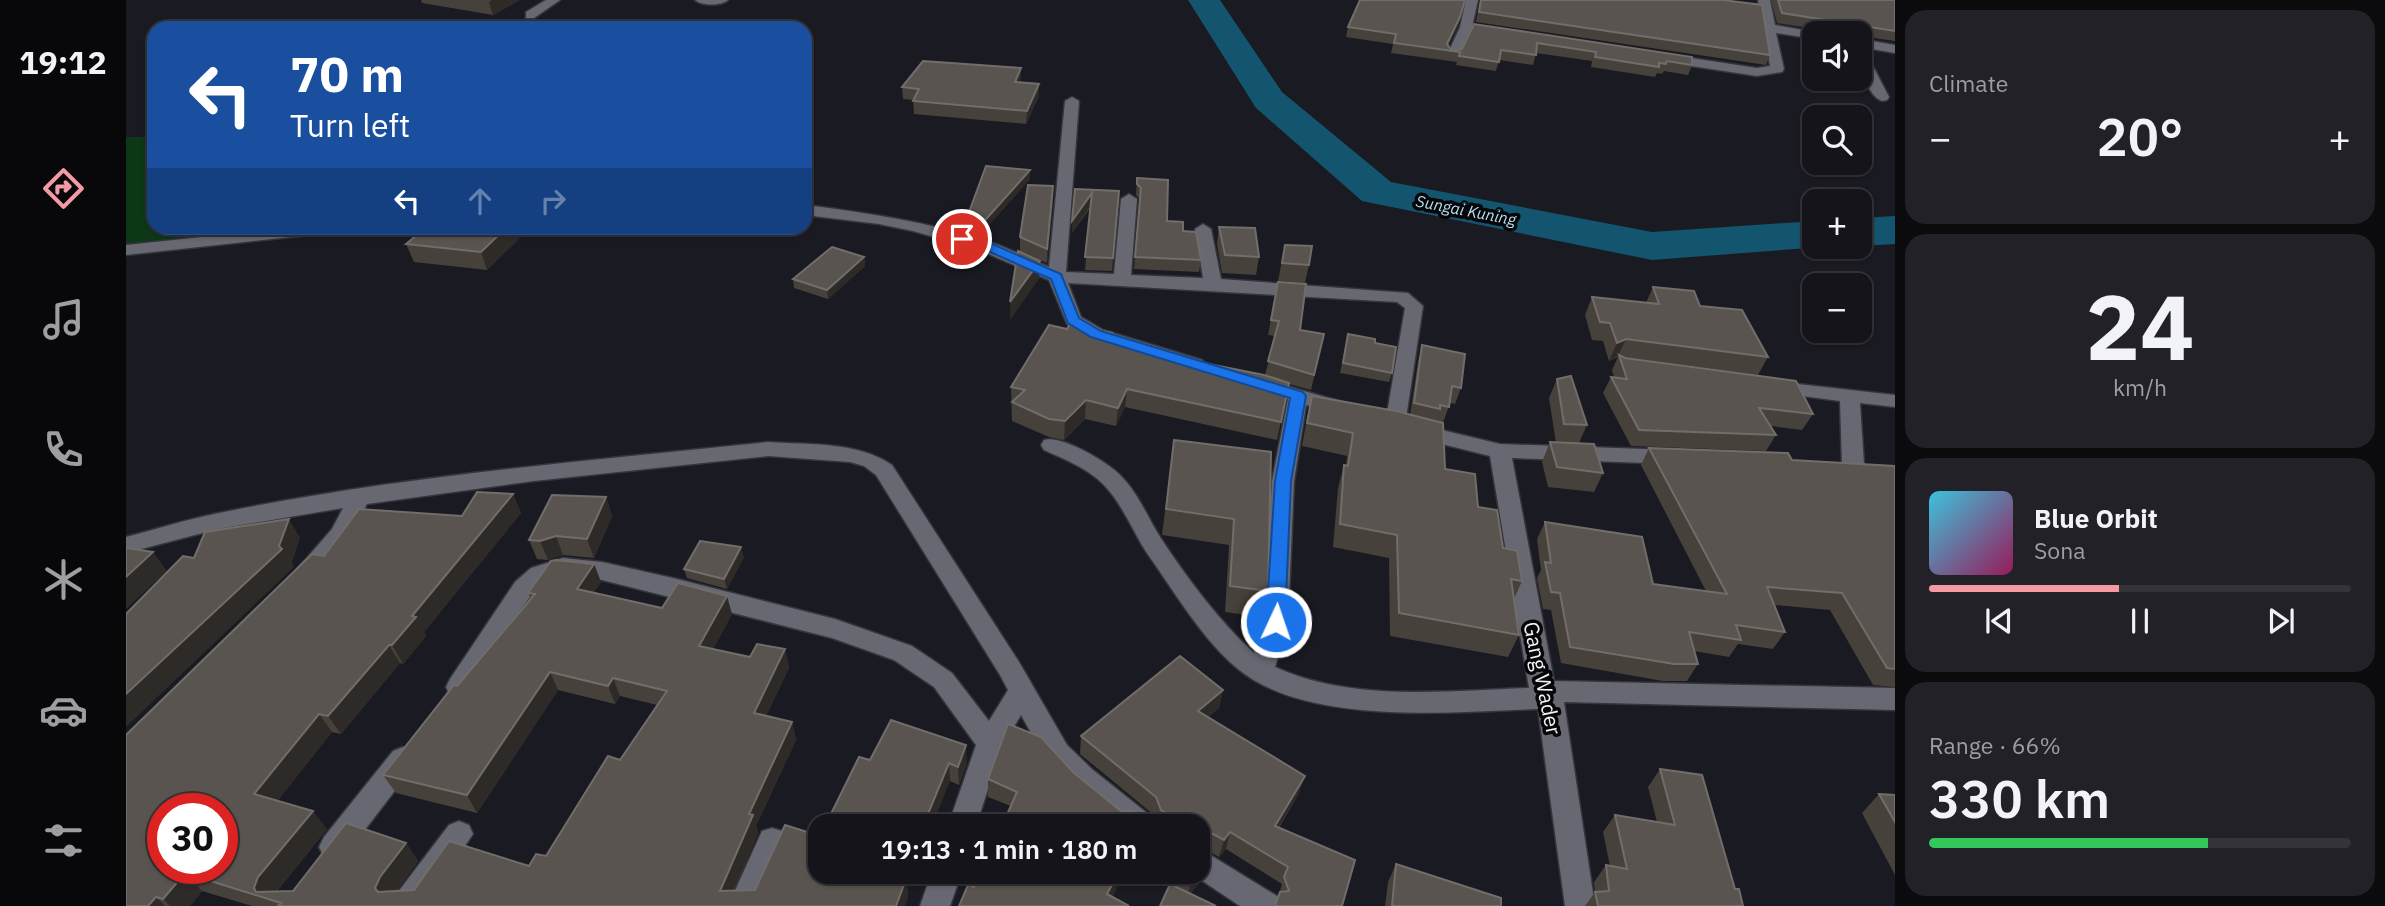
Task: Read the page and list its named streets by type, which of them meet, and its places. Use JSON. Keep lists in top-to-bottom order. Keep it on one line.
{"streets":{"street":["Gang Wader"]},"water":["Sungai Kuning"],"page":{"tabs":"19:12","tile":["Climate",["24","km/h"],["Range · 66%","330 km"]],"map_buttons":["+","−"],"turn":["70 m","Turn left"],"heat":["−","20°","+"],"song":["Blue Orbit","Sona"],"limit":"30","trip":"19:13 · 1 min · 180 m"}}
